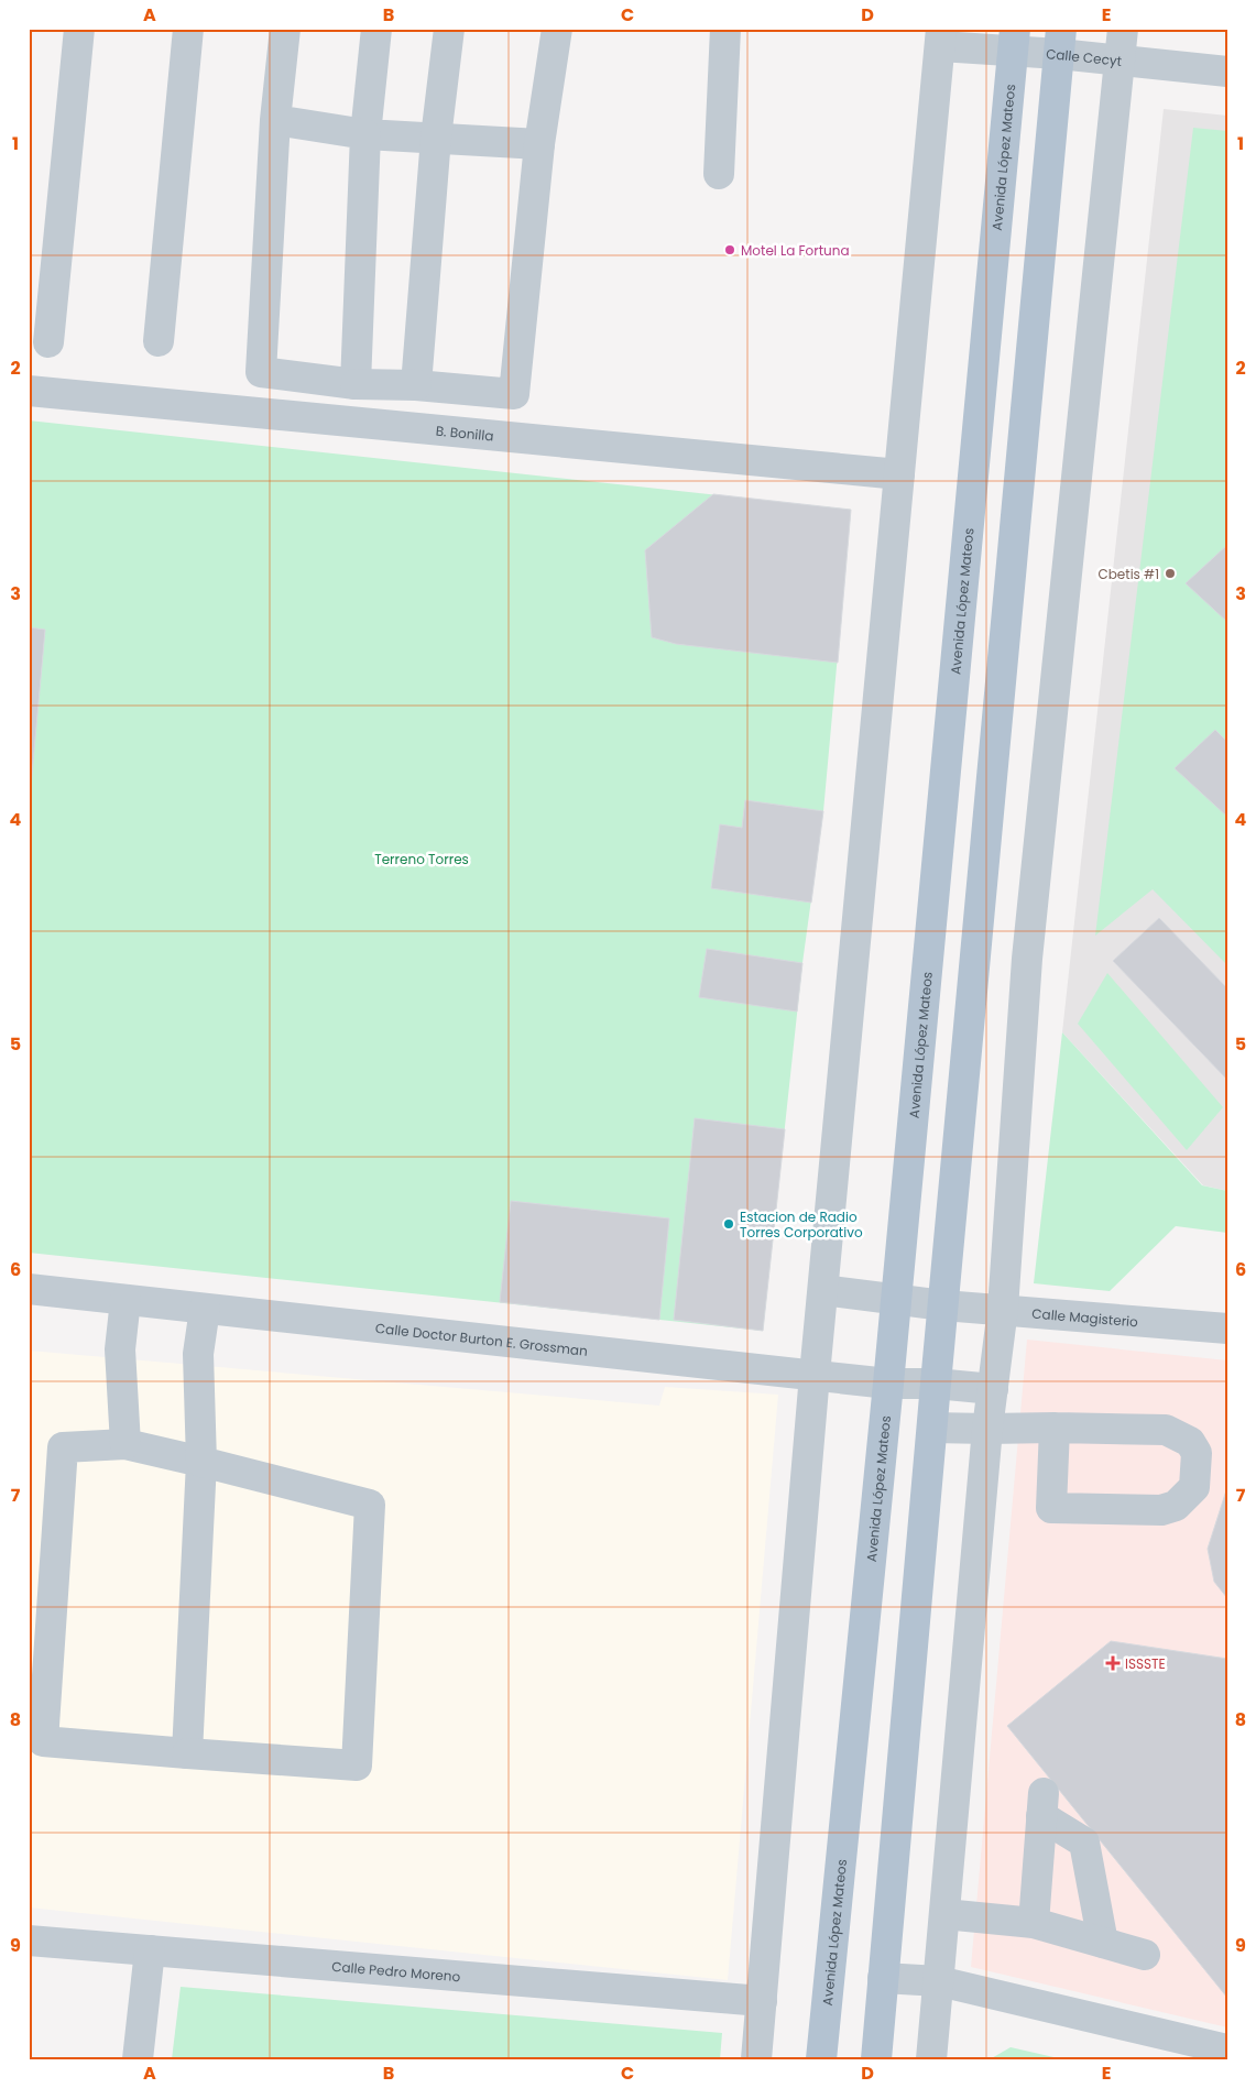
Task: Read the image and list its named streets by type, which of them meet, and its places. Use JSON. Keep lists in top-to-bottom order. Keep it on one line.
{"streets":{"main road":["Avenida López Mateos"],"street":["Calle Cecyt","B. Bonilla","Calle Magisterio","Calle Doctor Burton E. Grossman","Calle Pedro Moreno"]},"crossings":[["Calle Cecyt","Avenida López Mateos"],["Avenida López Mateos","Calle Magisterio"],["Avenida López Mateos","Calle Doctor Burton E. Grossman"]],"parks":["Terreno Torres"],"places":{"other":["Motel La Fortuna","Cbetis #1","Estacion de Radio Torres Corporativo"],"health":["ISSSTE"]},"grid":{"columns":["A","B","C","D","E"],"rows":["1","2","3","4","5","6","7","8","9"]}}
